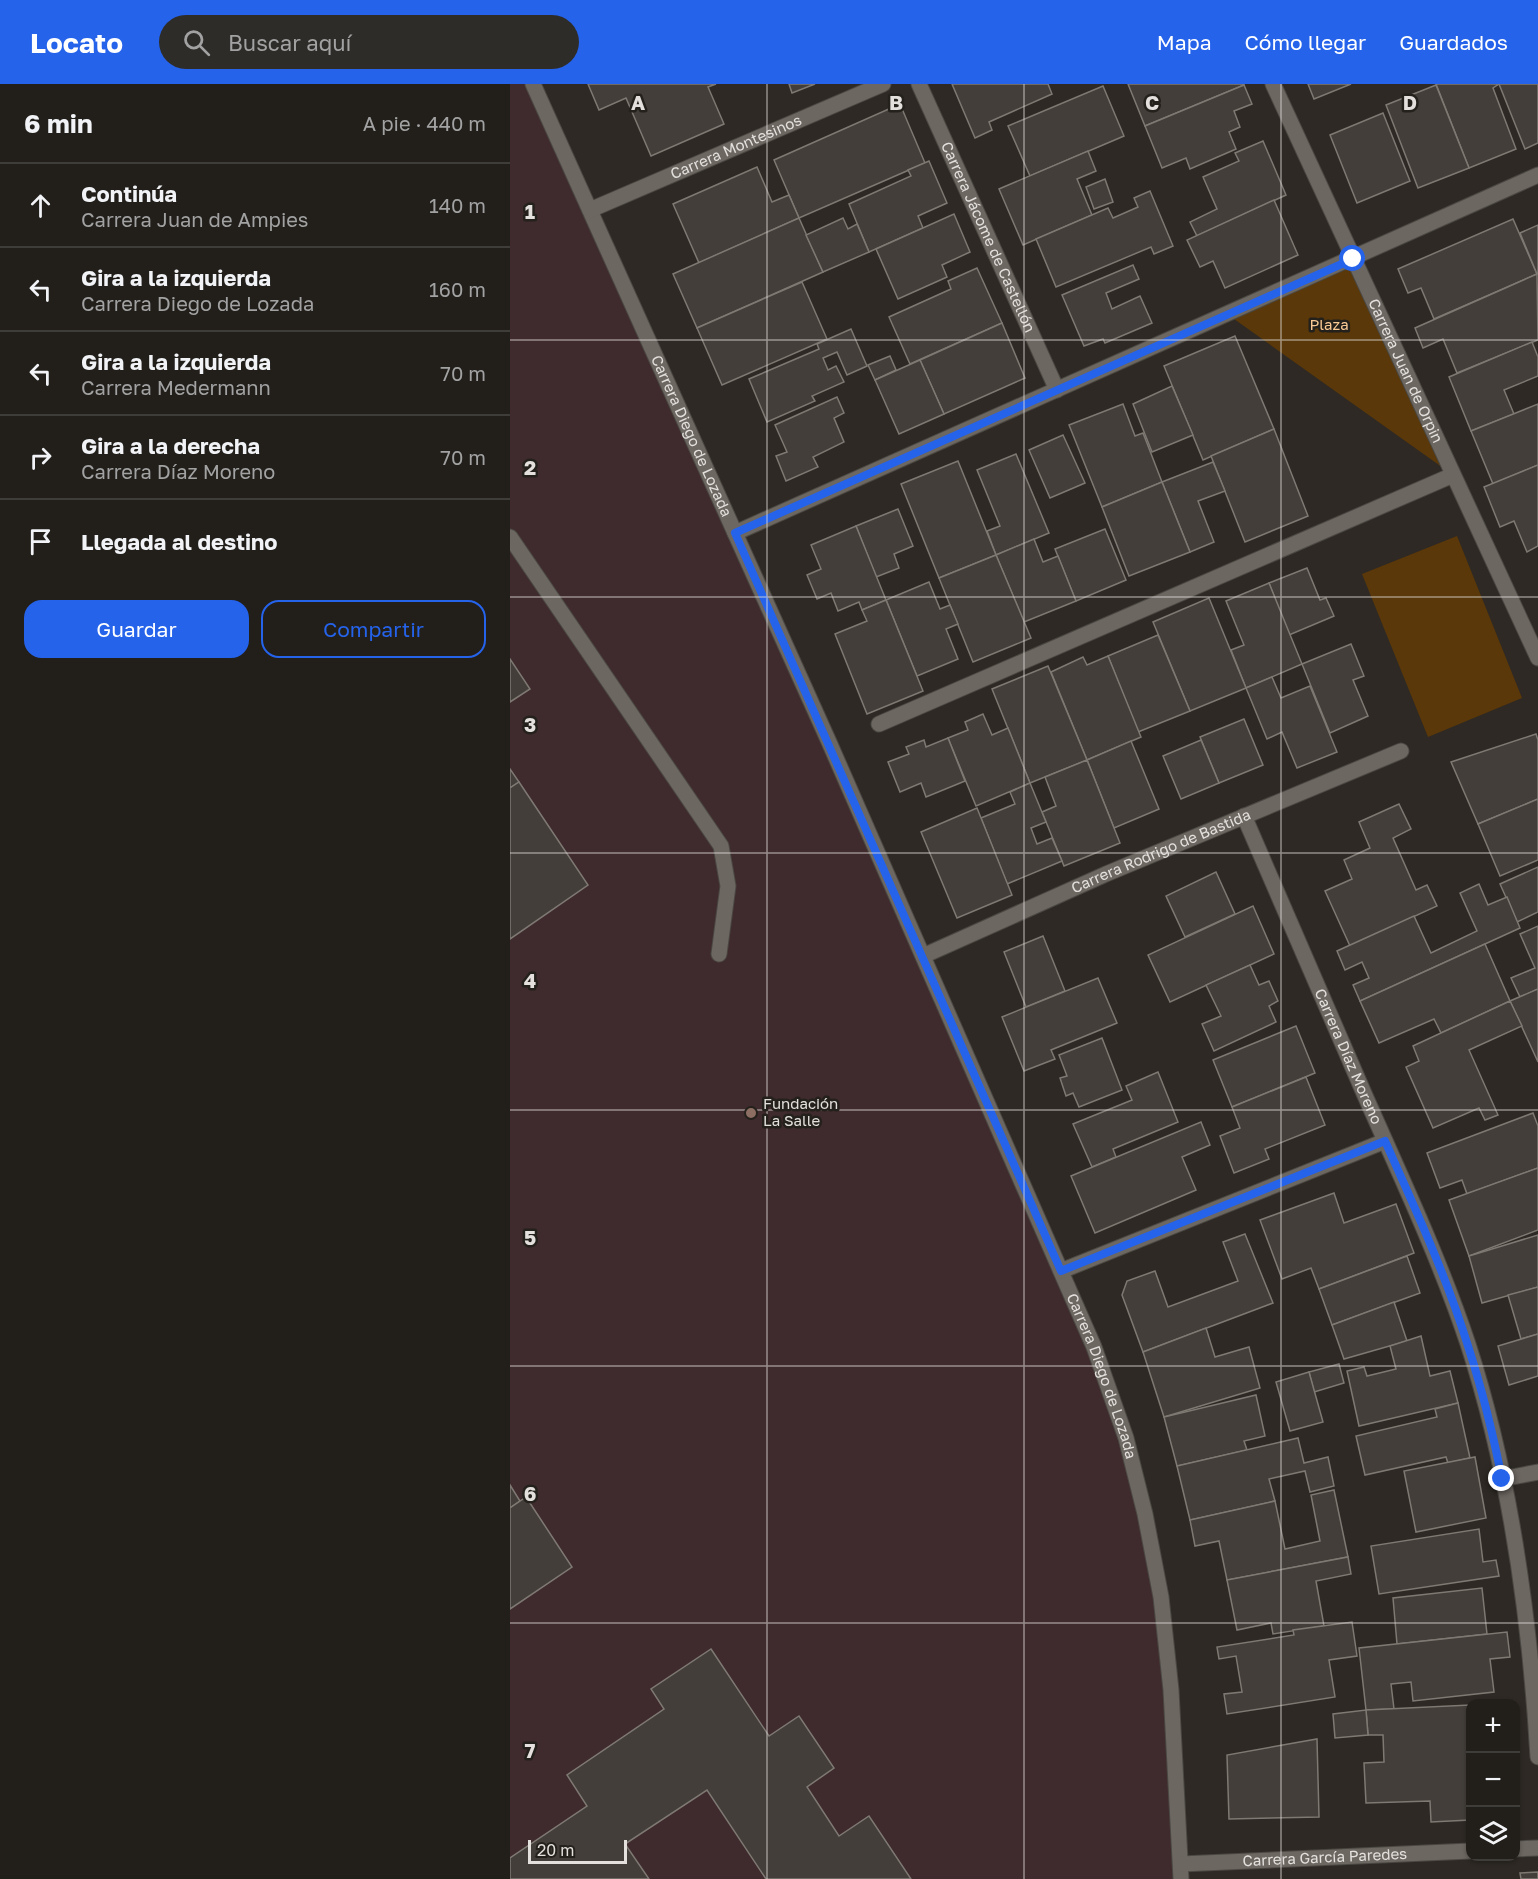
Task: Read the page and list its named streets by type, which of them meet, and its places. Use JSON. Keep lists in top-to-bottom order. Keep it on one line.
{"streets":{"street":["Carrera Montesinos","Carrera Jácome de Castellón","Carrera Juan de Orpin","Carrera Diego de Lozada","Carrera Rodrigo de Bastida","Carrera Díaz Moreno","Carrera García Paredes"]},"crossings":[["Carrera Montesinos","Carrera Diego de Lozada"],["Carrera Diego de Lozada","Carrera Rodrigo de Bastida"],["Carrera Diego de Lozada","Carrera García Paredes"],["Carrera Rodrigo de Bastida","Carrera Díaz Moreno"]],"parks":["Plaza"],"places":["Fundación La Salle"],"scale_bar":"20 m","page":{"header":"Locato","search":"Buscar aquí","nav":["Mapa","Cómo llegar","Guardados"],"heading":["6 min","A pie · 440 m"],"list":[["Continúa","Carrera Juan de Ampies","140 m"],["Gira a la izquierda","Carrera Diego de Lozada","160 m"],["Gira a la izquierda","Carrera Medermann","70 m"],["Gira a la derecha","Carrera Díaz Moreno","70 m"],"Llegada al destino"],"buttons":["Guardar","Compartir"],"map_buttons":["+","−"],"scale":"20 m"},"grid":{"columns":["A","B","C","D"],"rows":["1","2","3","4","5","6","7"]}}
